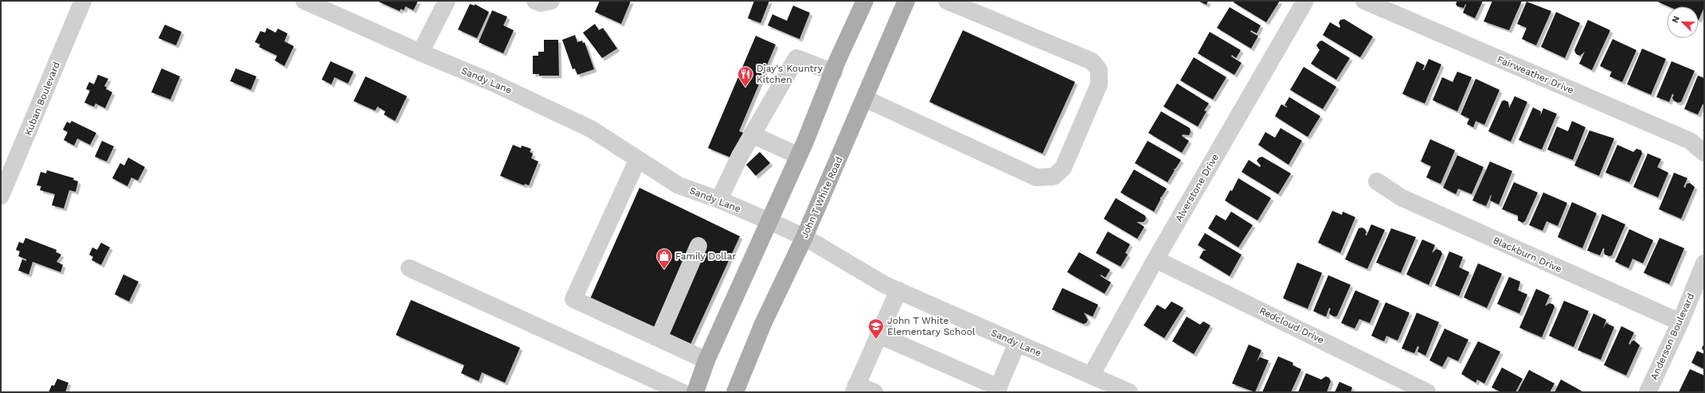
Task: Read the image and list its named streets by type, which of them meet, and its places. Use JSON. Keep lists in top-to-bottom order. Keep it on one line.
{"streets":{"main road":["John T White Road"],"street":["Fairweather Drive","Sandy Lane","Kuban Boulevard","Alverstone Drive","Blackburn Drive","Redcloud Drive","Anderson Boulevard"]},"crossings":[["Sandy Lane","Alverstone Drive"],["Sandy Lane","John T White Road"],["Alverstone Drive","Redcloud Drive"],["Blackburn Drive","Anderson Boulevard"]],"places":{"restaurant":["Djay's Kountry Kitchen"],"shop":["Family Dollar"],"school or university":["John T White Elementary School"]},"north":"top left"}
